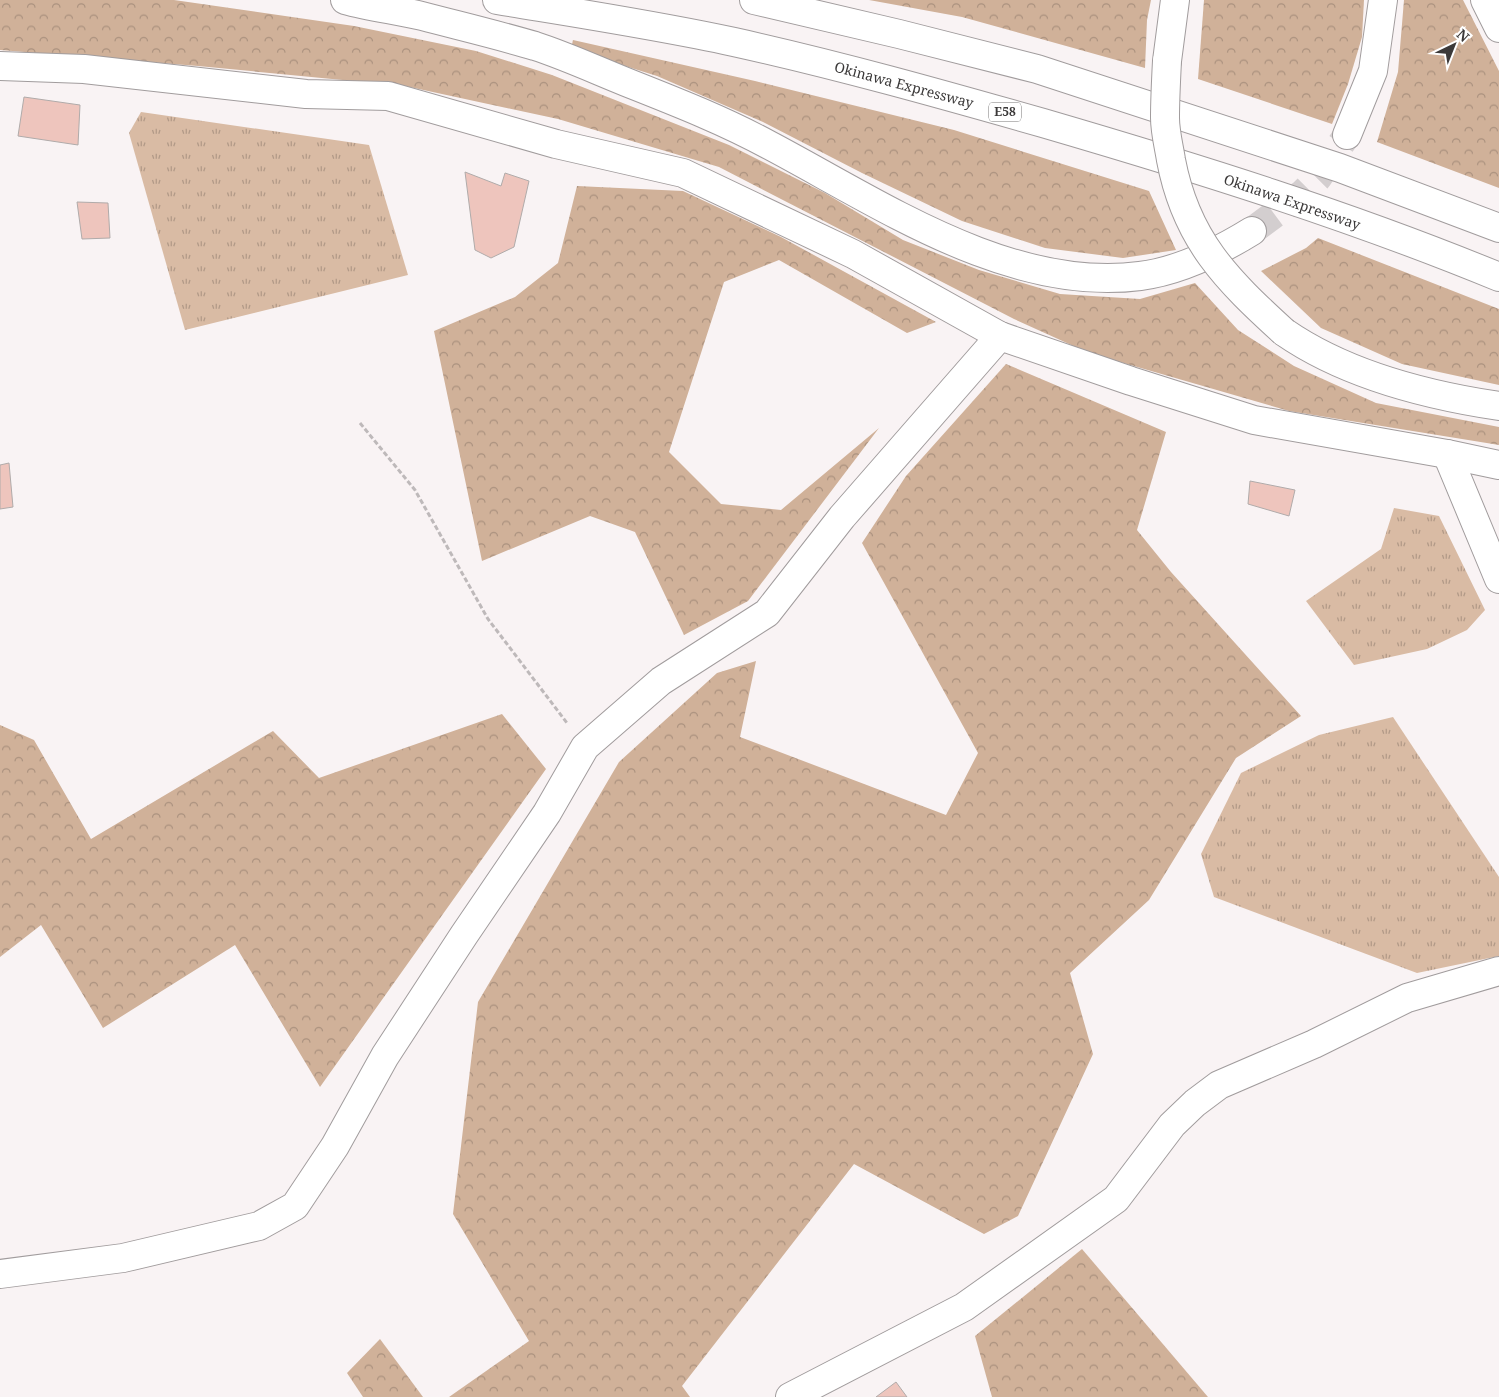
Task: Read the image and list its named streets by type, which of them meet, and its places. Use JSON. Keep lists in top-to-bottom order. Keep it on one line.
{"streets":{"main road":["Okinawa Expressway","E58"]},"north":"top right"}
